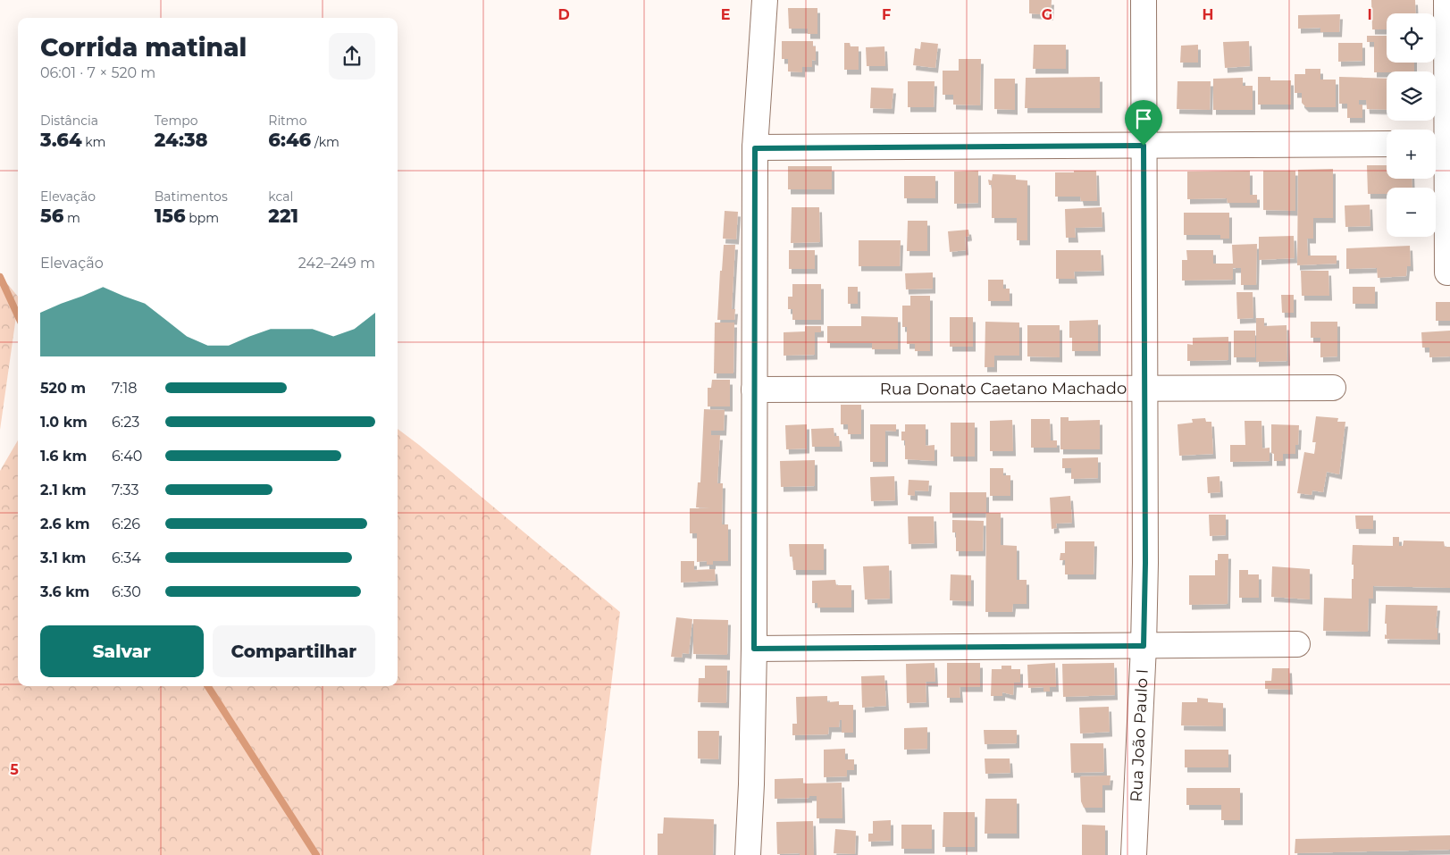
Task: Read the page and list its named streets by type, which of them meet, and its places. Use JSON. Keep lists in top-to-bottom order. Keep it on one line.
{"streets":{"street":["Rua Donato Caetano Machado","Rua João Paulo I"]},"crossings":[["Rua Donato Caetano Machado","Rua João Paulo I"]],"page":{"map_buttons":["+","−"],"heading":["Corrida matinal","06:01 · 7 × 520 m"],"stats":[["Distância","3.64 km"],["Tempo","24:38"],["Ritmo","6:46 /km"],["Elevação","56 m"],["Batimentos","156 bpm"],["kcal","221"]],"chart":["Elevação","242–249 m"],"list":[{"name":"520 m","note":"7:18"},{"name":"1.0 km","note":"6:23"},{"name":"1.6 km","note":"6:40"},{"name":"2.1 km","note":"7:33"},{"name":"2.6 km","note":"6:26"},{"name":"3.1 km","note":"6:34"},{"name":"3.6 km","note":"6:30"}],"buttons":["Salvar","Compartilhar"]},"grid":{"columns":["D","E","F","G","H","I"],"rows":["5"]}}
